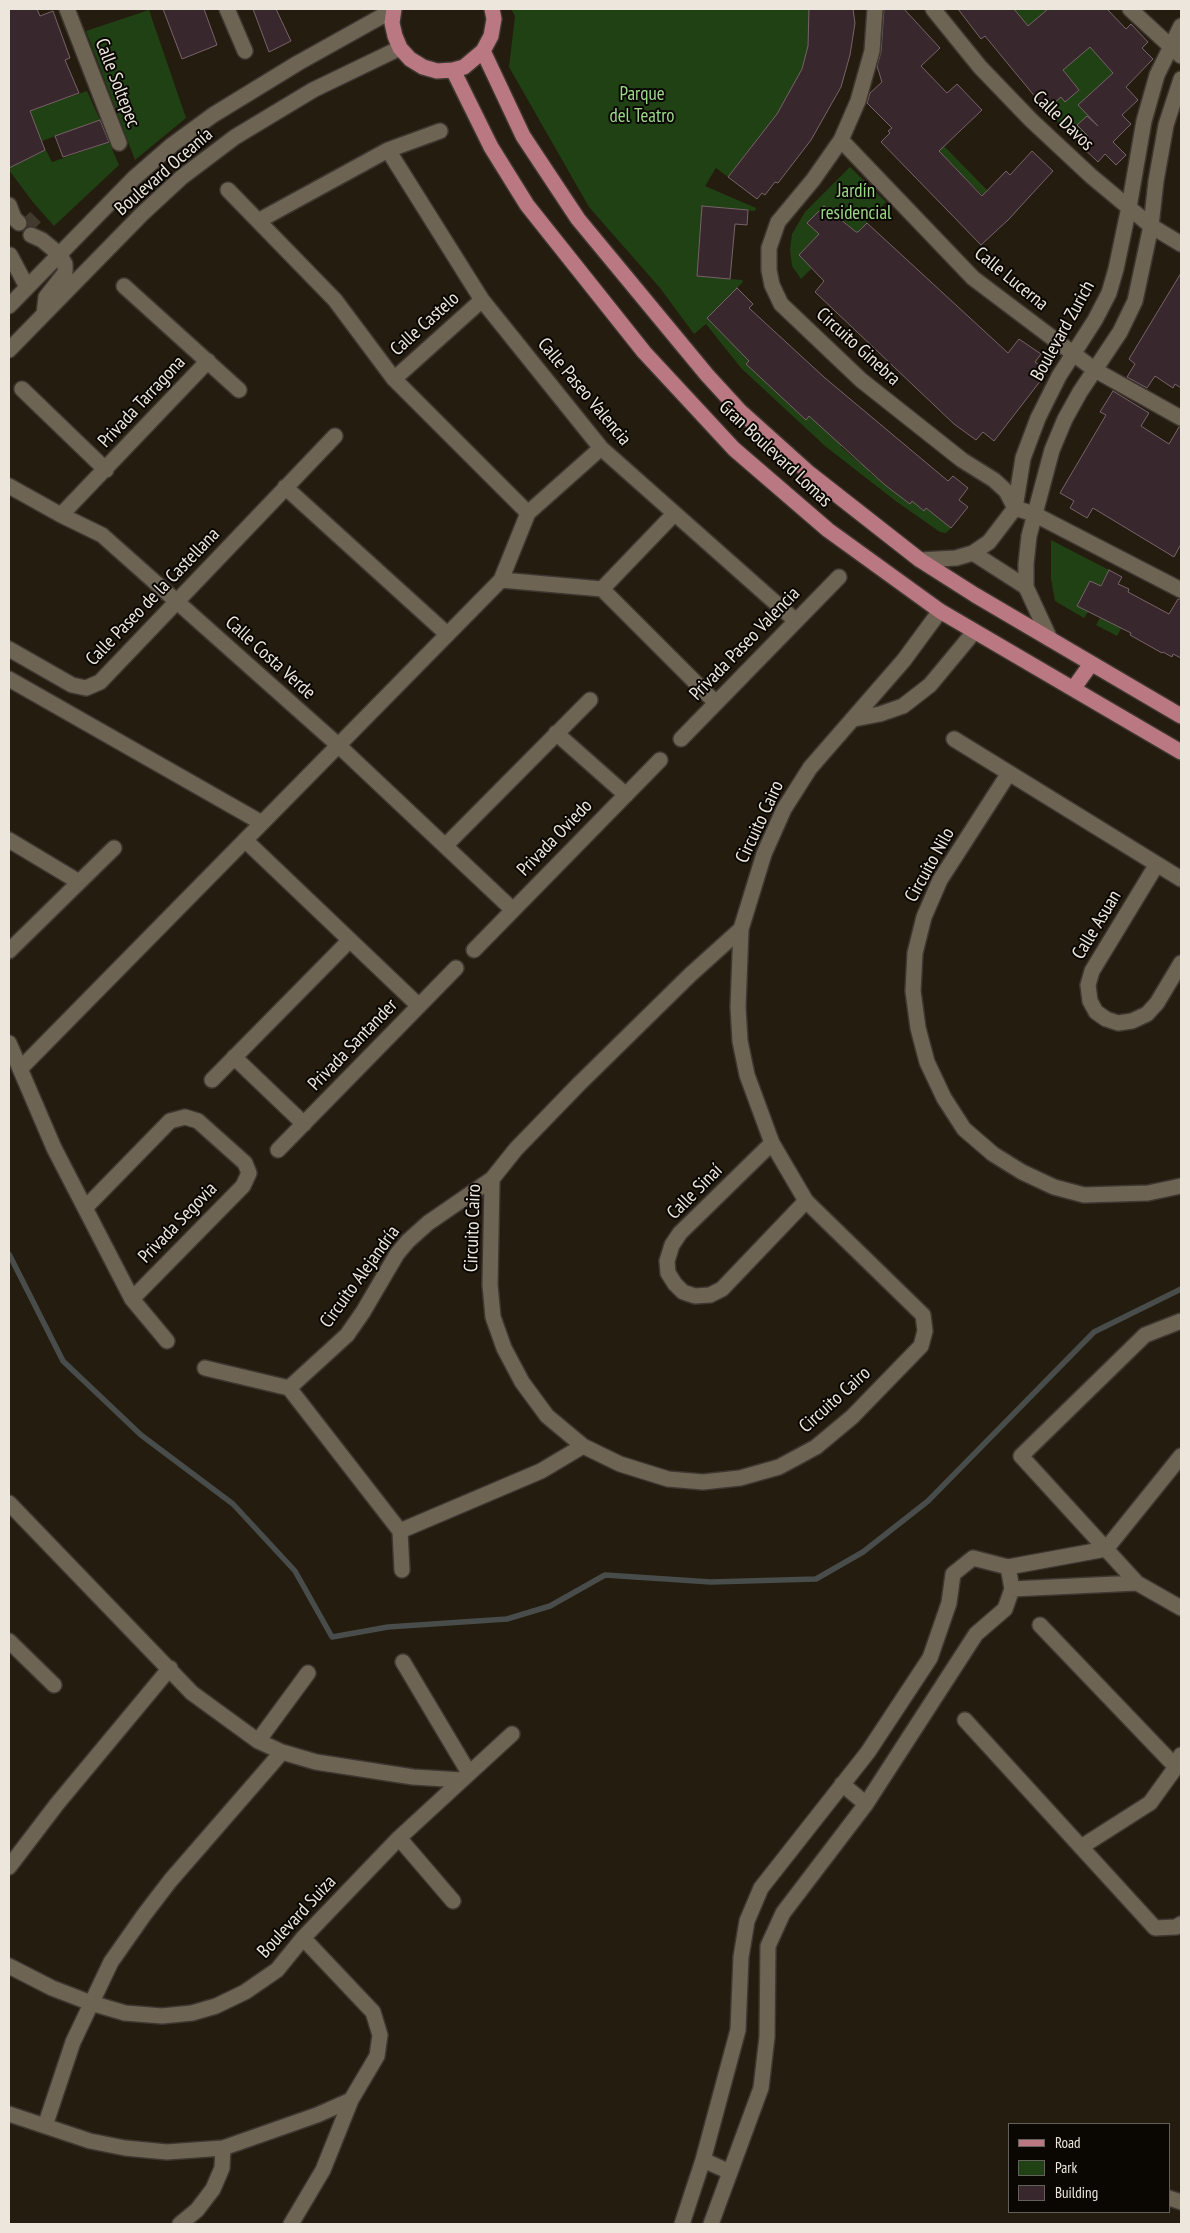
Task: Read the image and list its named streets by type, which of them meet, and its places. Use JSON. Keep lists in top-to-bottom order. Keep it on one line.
{"streets":{"main road":["Gran Boulevard Lomas"],"street":["Calle Soltepec","Calle Davos","Boulevard Oceanía","Calle Lucerna","Calle Castelo","Boulevard Zurich","Circuito Ginebra","Calle Paseo Valencia","Privada Tarragona","Calle Paseo de la Castellana","Privada Paseo Valencia","Calle Costa Verde","Circuito Cairo","Privada Oviedo","Circuito Nilo","Calle Asuan","Privada Santander","Calle Sinaí","Privada Segovia","Circuito Alejandría","Boulevard Suiza"]},"crossings":[["Calle Davos","Boulevard Zurich"],["Calle Lucerna","Boulevard Zurich"],["Calle Lucerna","Circuito Ginebra"],["Calle Castelo","Calle Paseo Valencia"],["Boulevard Zurich","Circuito Ginebra"],["Boulevard Zurich","Gran Boulevard Lomas"],["Calle Paseo Valencia","Privada Paseo Valencia"],["Gran Boulevard Lomas","Circuito Cairo"],["Calle Paseo de la Castellana","Calle Costa Verde"],["Circuito Cairo","Calle Sinaí"],["Circuito Cairo","Circuito Alejandría"]],"parks":["Parque del Teatro","Jardín residencial"],"legend":["Road","Park","Building"]}
